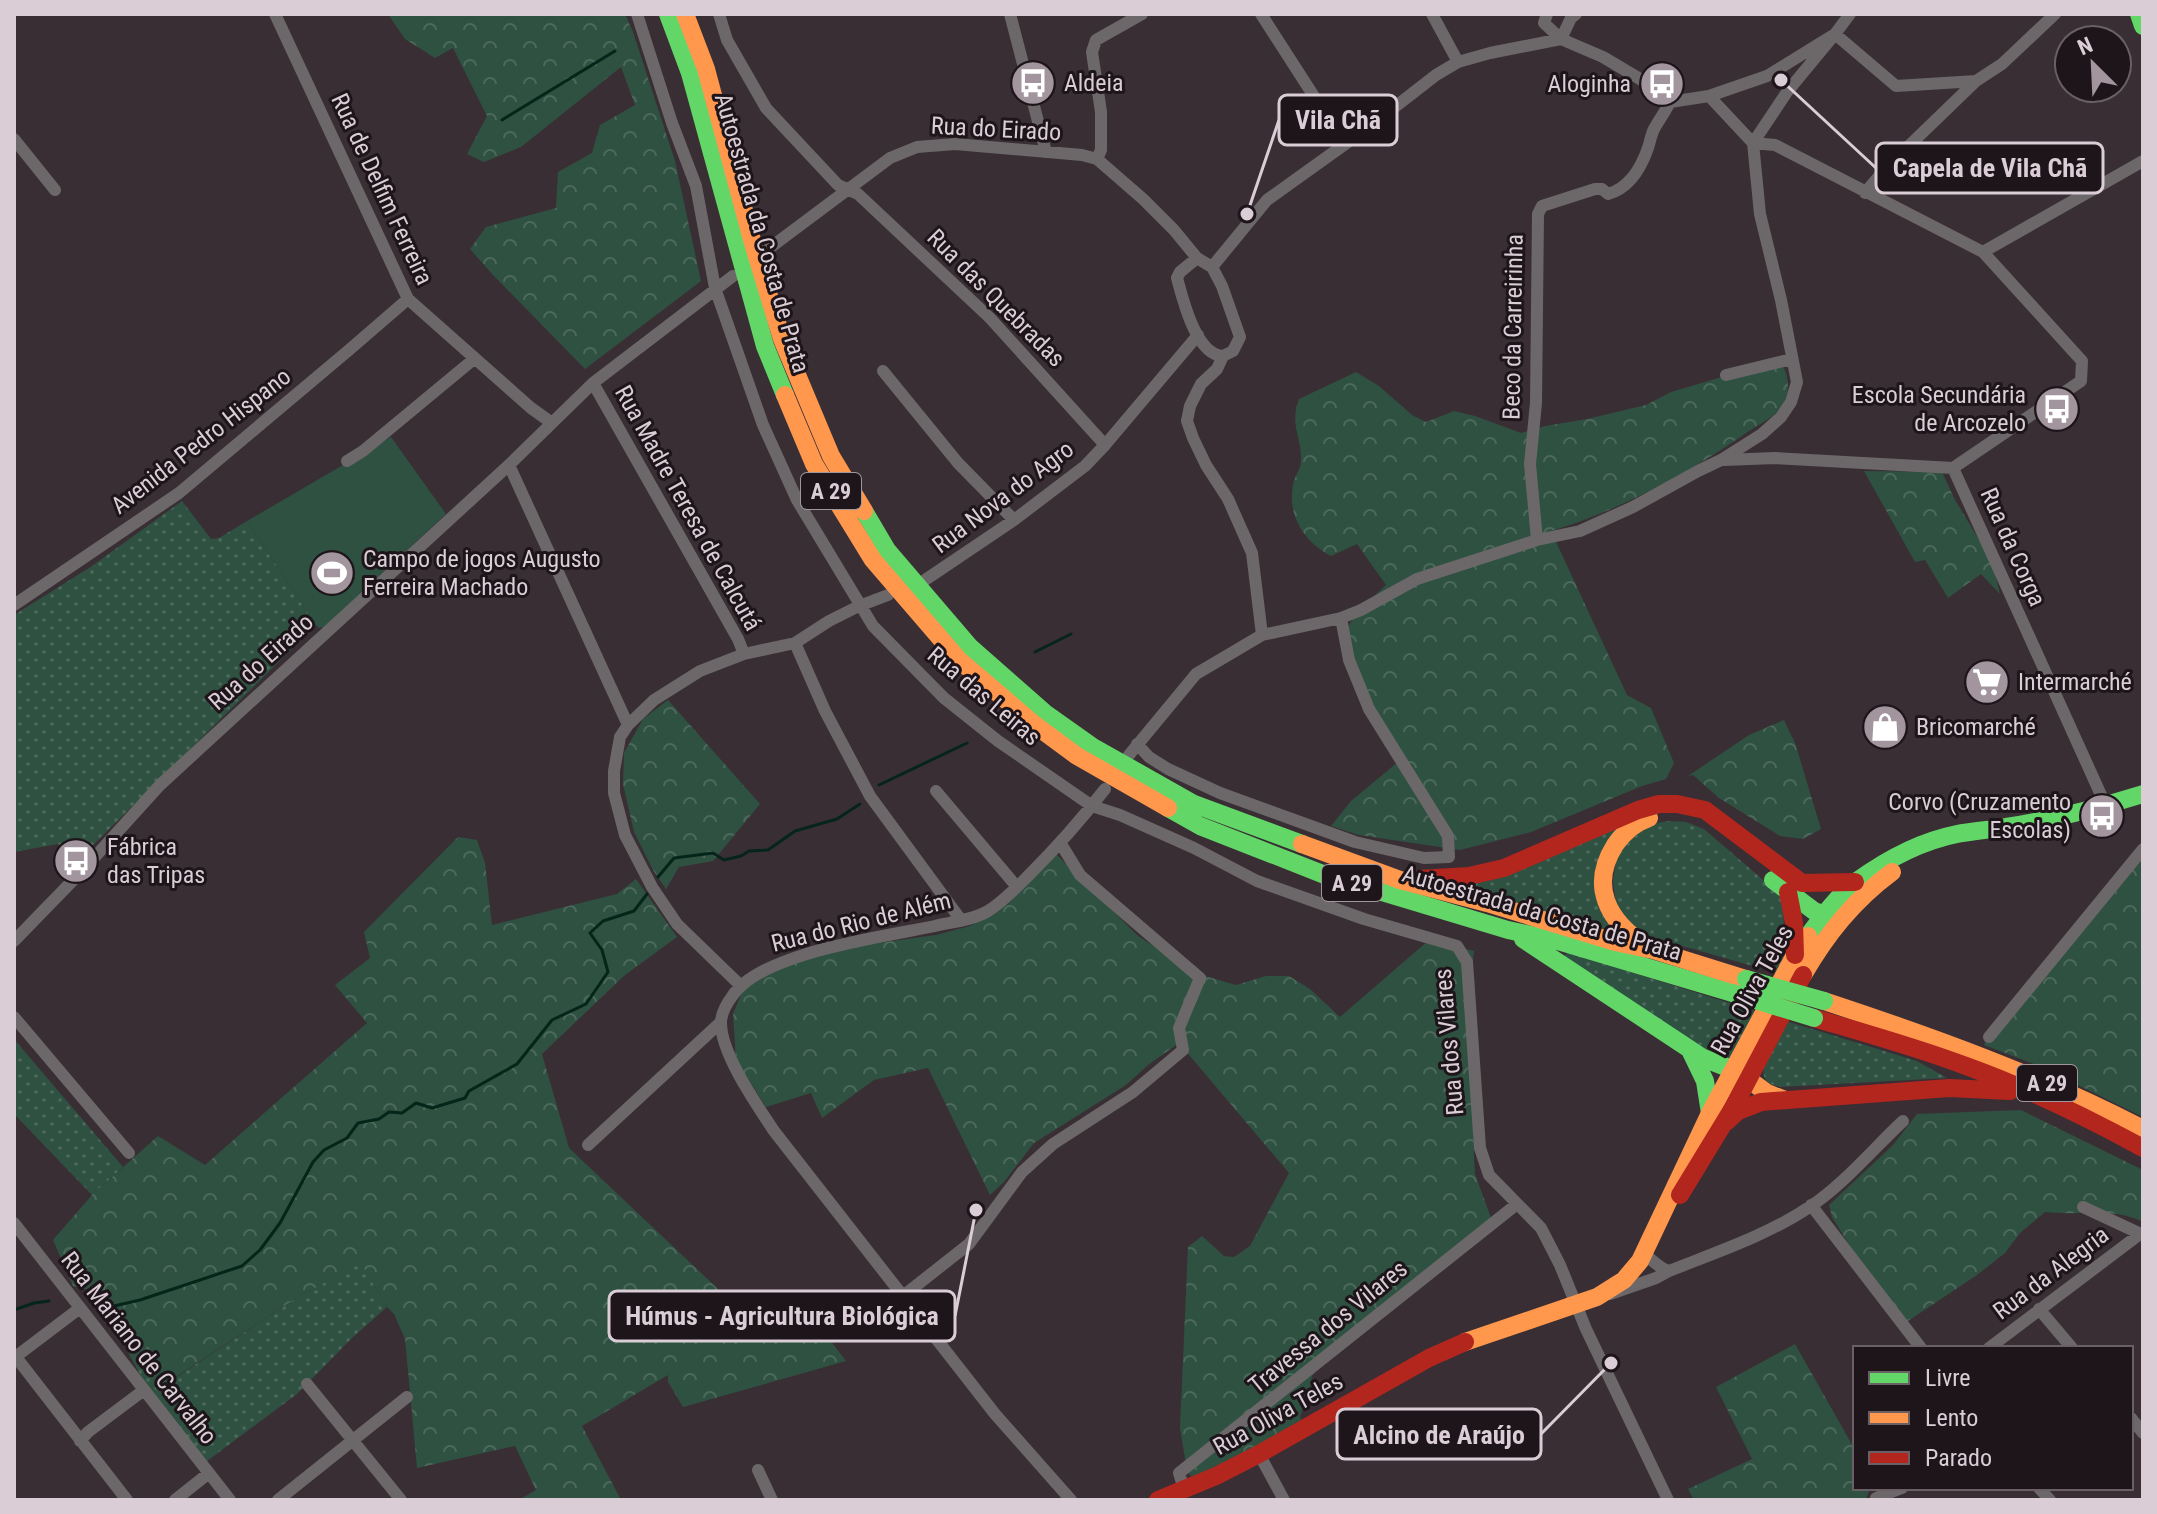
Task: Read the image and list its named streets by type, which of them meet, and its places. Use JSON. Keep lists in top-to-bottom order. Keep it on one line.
{"streets":{"main road":["Autoestrada da Costa de Prata","A 29","Rua Oliva Teles"],"street":["Rua do Eirado","Rua de Delfim Ferreira","Rua das Quebradas","Beco da Carreirinha","Avenida Pedro Hispano","Rua Nova do Agro","Rua Madre Teresa de Calcutá","Rua da Corga","Rua das Leiras","Rua do Rio de Além","Rua dos Vilares","Rua da Alegria","Travessa dos Vilares","Rua Mariano de Carvalho"]},"crossings":[["Rua do Eirado","Rua de Delfim Ferreira"],["Rua do Eirado","Rua das Quebradas"],["Rua do Eirado","Rua Madre Teresa de Calcutá"],["Rua do Eirado","Rua das Leiras"],["Rua de Delfim Ferreira","Avenida Pedro Hispano"],["Rua das Quebradas","Rua Nova do Agro"],["Rua da Corga","Rua Oliva Teles"],["Rua das Leiras","Rua do Rio de Além"],["Rua das Leiras","Rua dos Vilares"],["Rua do Rio de Além","Rua dos Vilares"],["Rua Oliva Teles","Rua dos Vilares"],["Rua Oliva Teles","Travessa dos Vilares"],["Rua dos Vilares","Travessa dos Vilares"]],"places":{"other":["Capela de Vila Chã","Vila Chã","Húmus - Agricultura Biológica","Alcino de Araújo"],"bus stop":["Aldeia","Aloginha","Escola Secundária de Arcozelo","Corvo (Cruzamento Escolas)","Fábrica das Tripas"],"sports":["Campo de jogos Augusto Ferreira Machado"],"supermarket":["Intermarché"],"shop":["Bricomarché"]},"legend":["Livre","Lento","Parado"],"north":"top left"}
